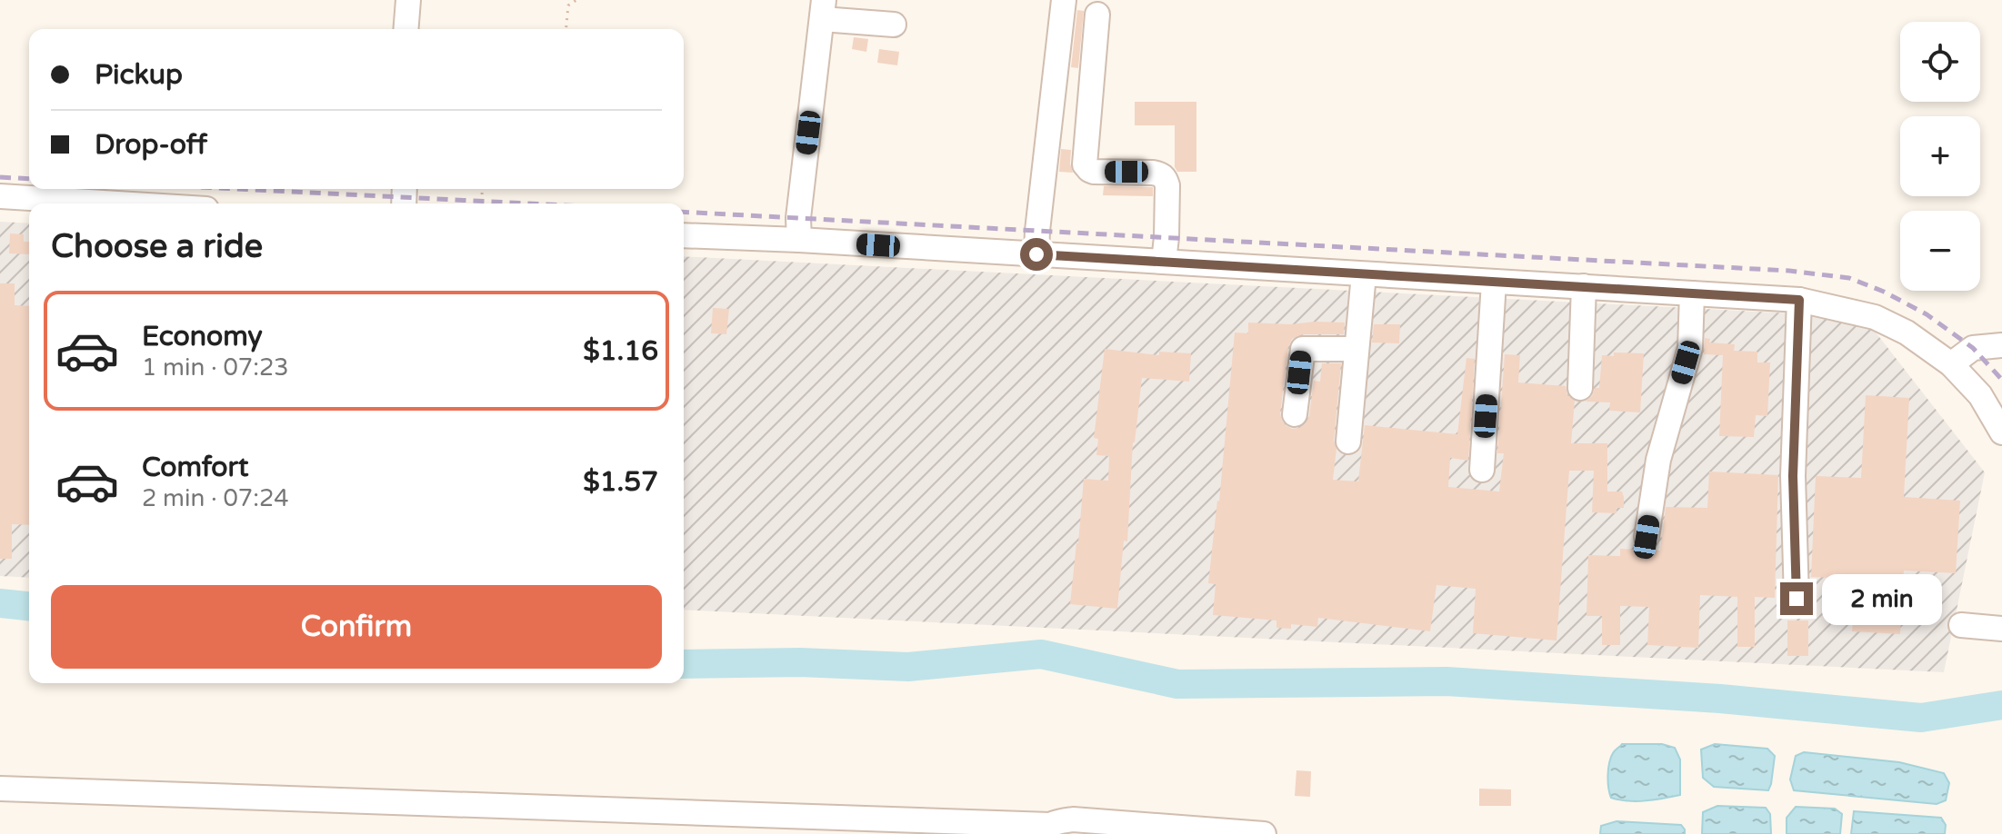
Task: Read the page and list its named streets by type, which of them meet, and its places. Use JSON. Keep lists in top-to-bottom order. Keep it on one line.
{"page":{"map_buttons":["+","−"],"banner":["Pickup","Drop-off"],"heading":"Choose a ride","list":[{"name":"Economy","note":"1 min · 07:23","value":"$1.16"},{"name":"Comfort","note":"2 min · 07:24","value":"$1.57"}],"buttons":"Confirm","bubble":"2 min"}}
